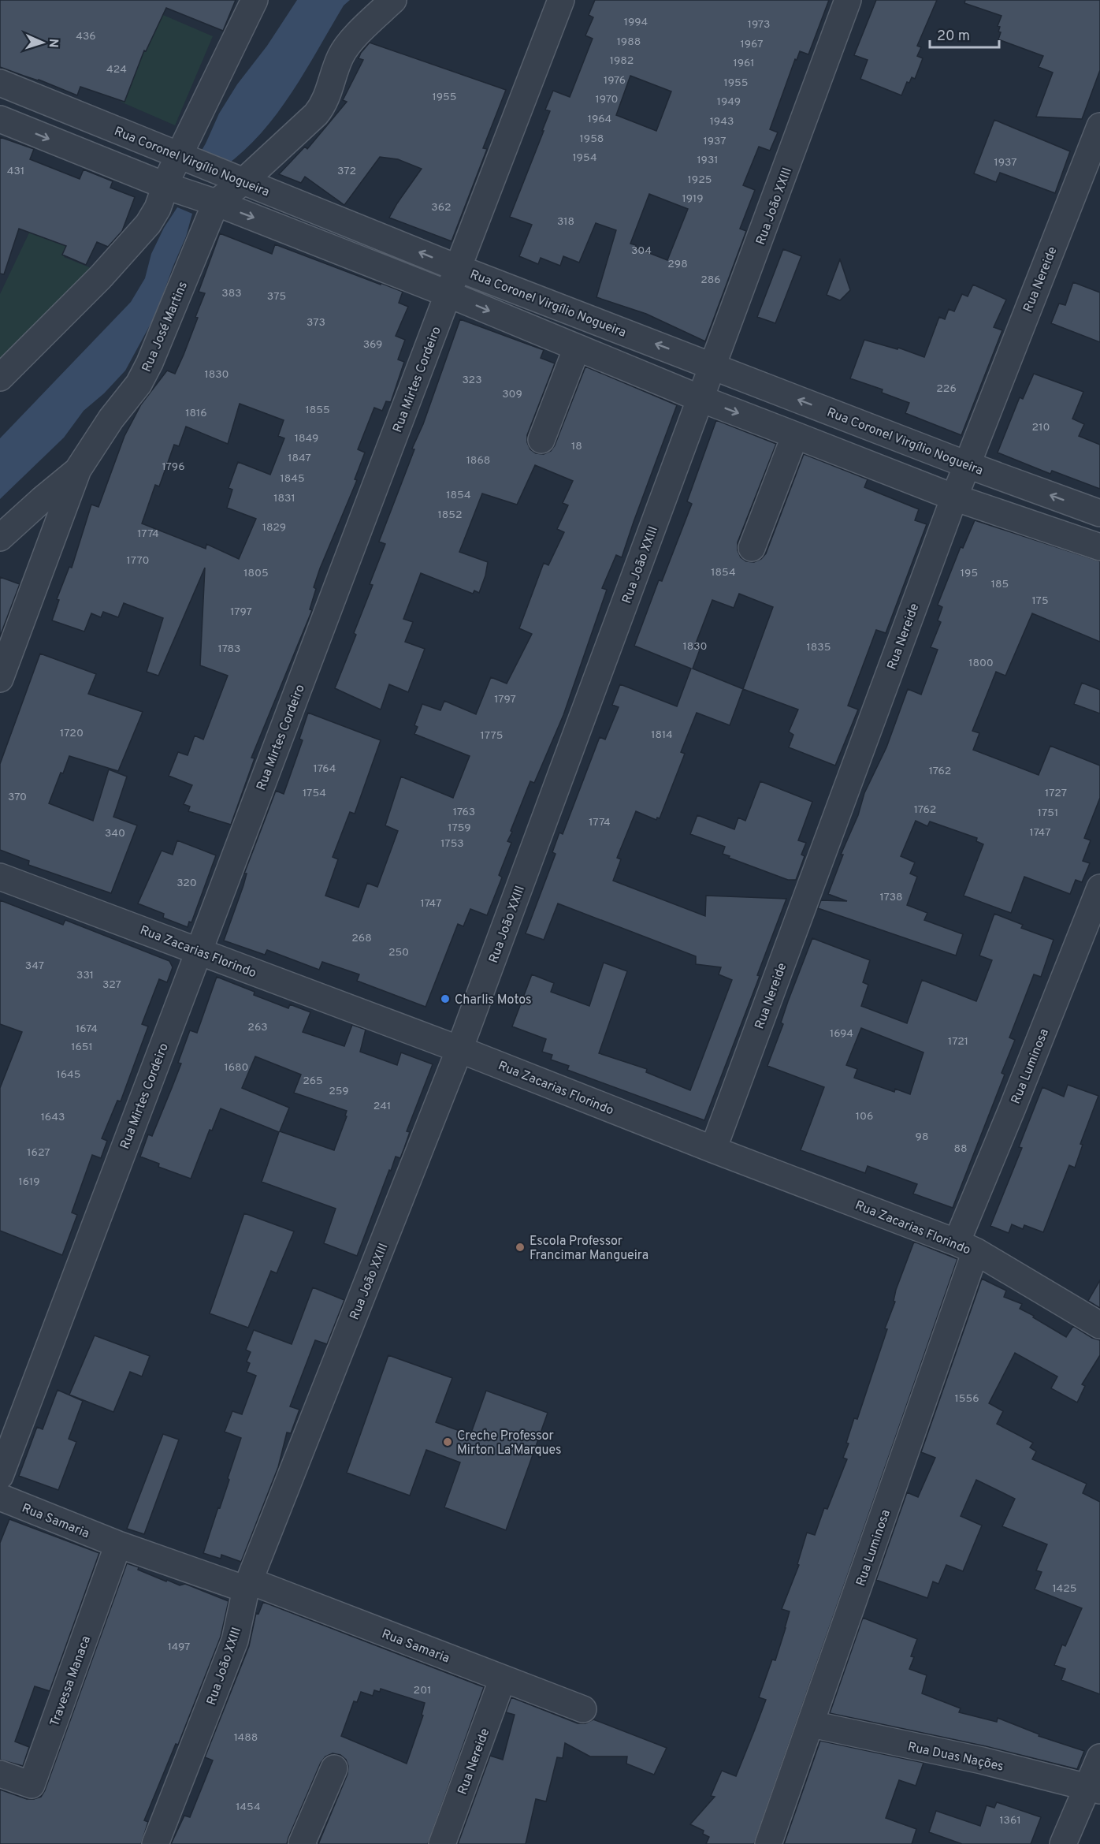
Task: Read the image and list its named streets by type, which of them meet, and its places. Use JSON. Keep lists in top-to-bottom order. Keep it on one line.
{"streets":{"street":["Rua Coronel Virgílio Nogueira","Rua João XXIII","Rua Nereide","Rua José Martins","Rua Mirtes Cordeiro","Rua Zacarias Florindo","Rua Luminosa","Rua Samaria","Travessa Manaca","Rua Duas Nações"]},"crossings":[["Rua Coronel Virgílio Nogueira","Rua João XXIII"],["Rua Coronel Virgílio Nogueira","Rua Nereide"],["Rua Coronel Virgílio Nogueira","Rua José Martins"],["Rua Coronel Virgílio Nogueira","Rua Mirtes Cordeiro"],["Rua João XXIII","Rua Zacarias Florindo"],["Rua João XXIII","Rua Samaria"],["Rua Nereide","Rua Zacarias Florindo"],["Rua Nereide","Rua Samaria"],["Rua Mirtes Cordeiro","Rua Zacarias Florindo"],["Rua Zacarias Florindo","Rua Luminosa"],["Rua Luminosa","Rua Duas Nações"],["Rua Samaria","Travessa Manaca"]],"places":["Charlis Motos","Escola Professor Francimar Mangueira","Creche Professor Mirton La’Marques"],"house_numbers":["1994","1973","436","1988","1967","1982","1961","424","1976","1955","1955","1970","1949","1964","1943","1958","1937","1954","1931","1937","431","372","1925","1919","362","318","304","298","286","383","375","373","369","1830","323","226","309","1855","1816","210","1849","18","1847","1868","1796","1845","1854","1831","1852","1829","1774","1770","1854","1805","195","185","175","1797","1830","1835","1783","1800","1797","1720","1814","1775","1764","1762","1754","1727","370","1762","1763","1751","1774","1759","1747","340","1753","320","1738","1747","268","250","347","331","327","263","1674","1694","1721","1651","1680","1645","265","259","241","106","1643","98","88","1627","1619","1556","1425","1497","201","1488","1454","1361"],"scale_bar":"20 m","north":"right"}
